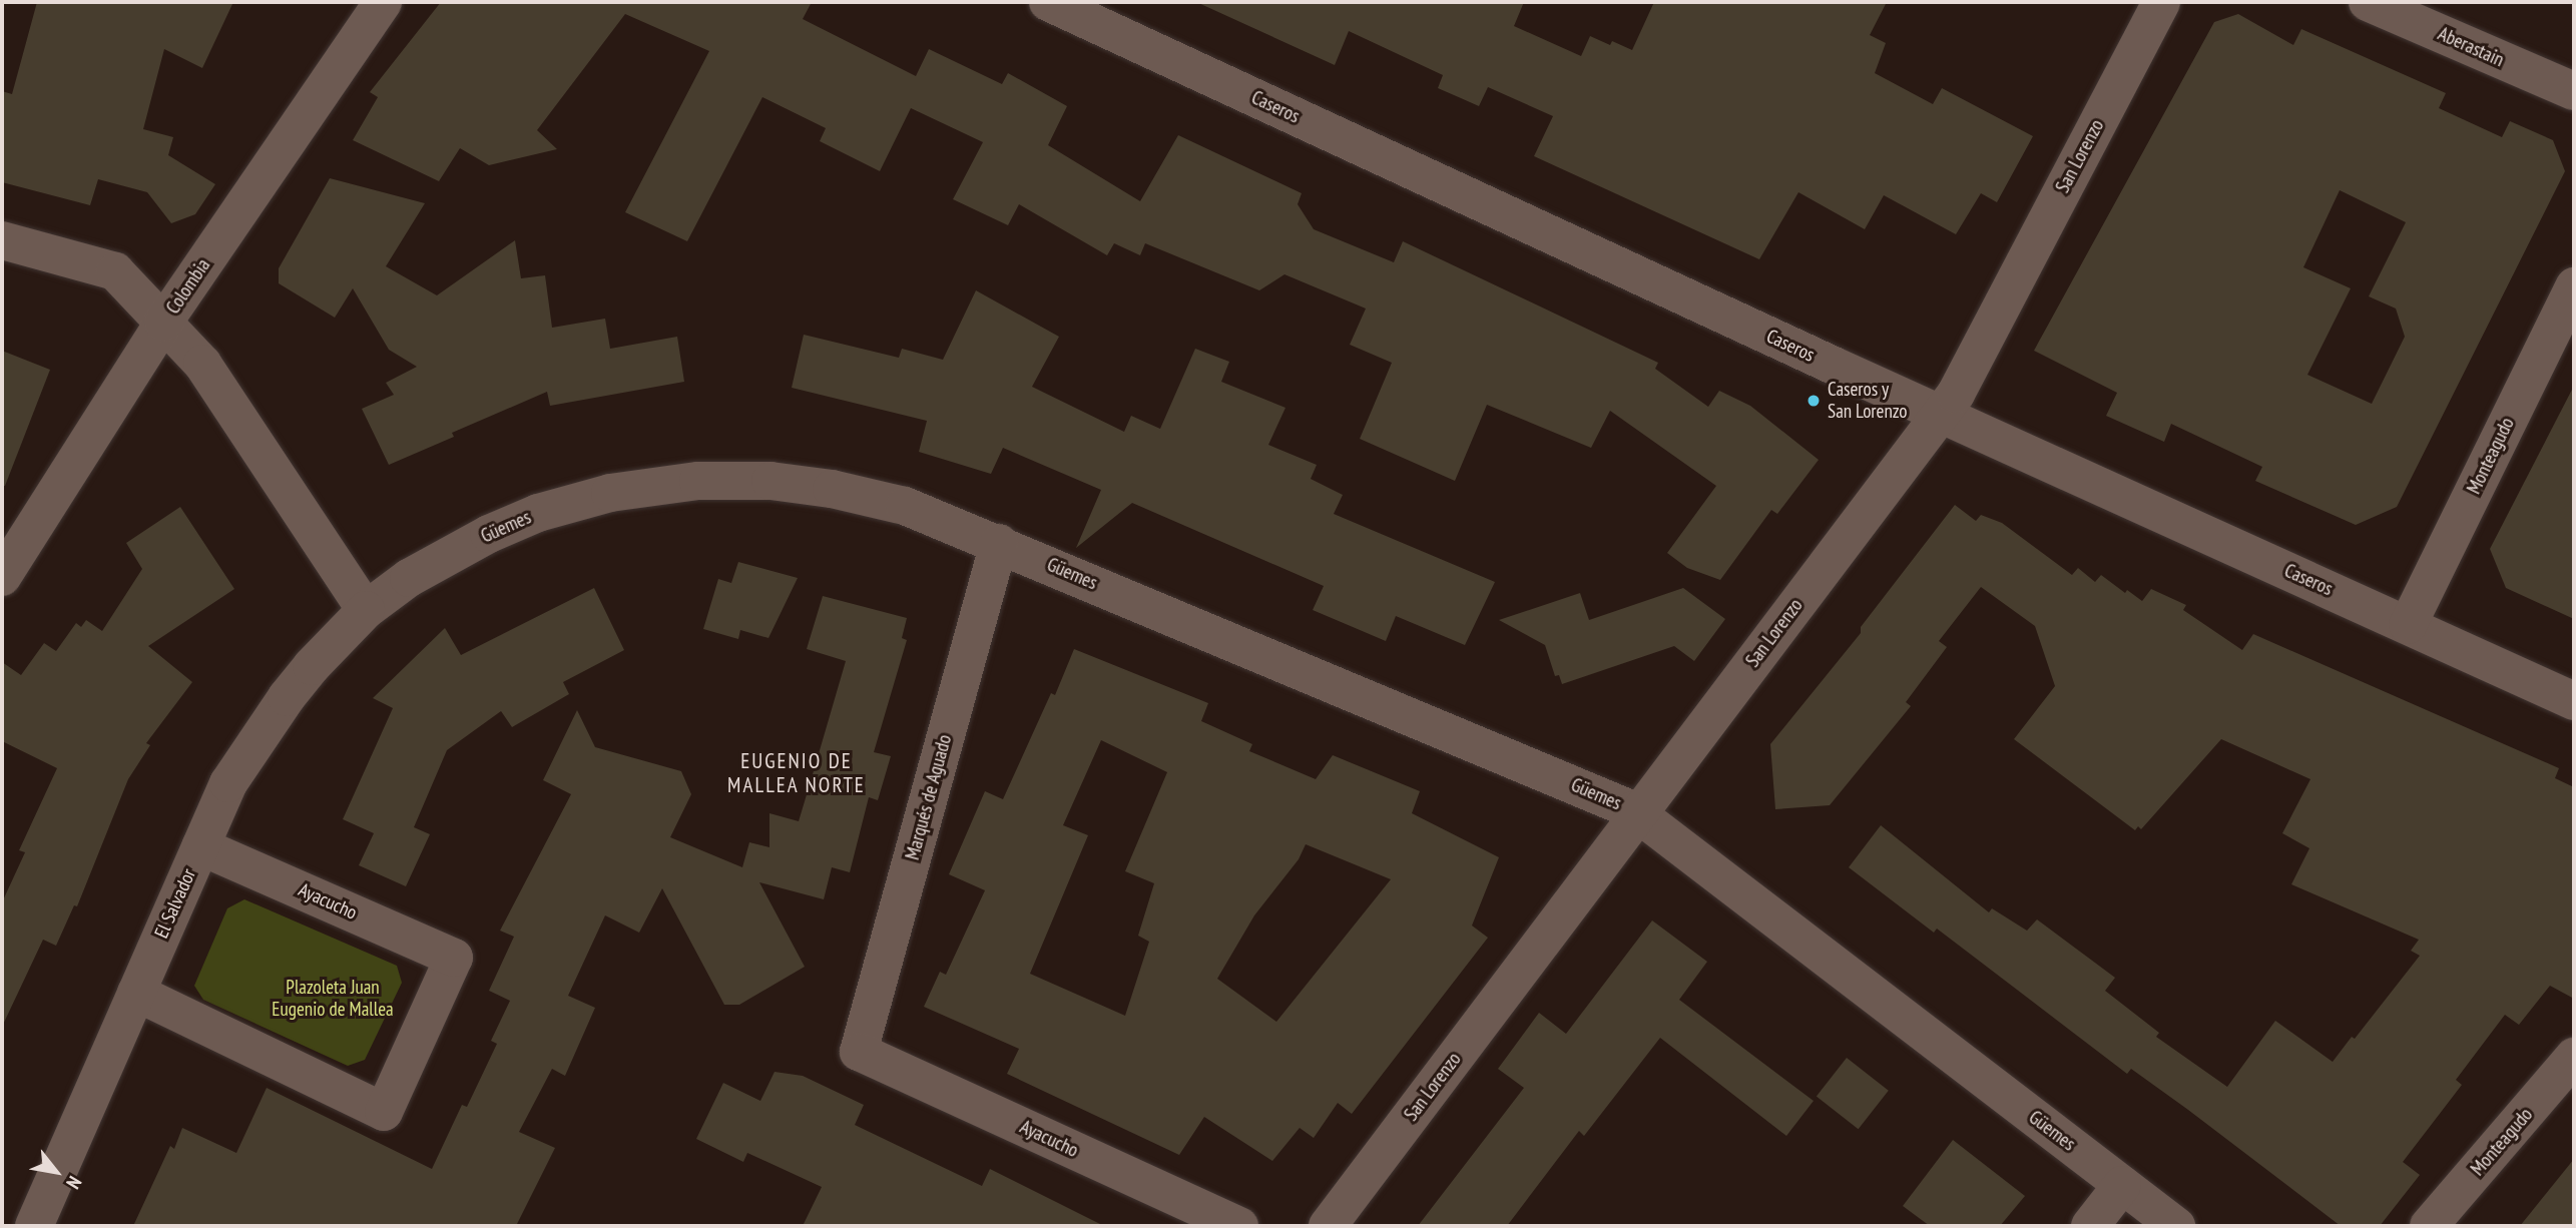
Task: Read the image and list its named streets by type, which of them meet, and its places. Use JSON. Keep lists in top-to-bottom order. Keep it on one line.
{"streets":{"street":["Aberastain","Caseros","San Lorenzo","Colombia","Monteagudo","Güemes","Marqués de Aguado","Ayacucho","El Salvador"]},"crossings":[["Caseros","San Lorenzo"],["Caseros","Monteagudo"],["San Lorenzo","Güemes"],["Güemes","Marqués de Aguado"],["Güemes","El Salvador"],["Marqués de Aguado","Ayacucho"],["Ayacucho","El Salvador"]],"districts":["EUGENIO DE MALLEA NORTE"],"parks":["Plazoleta Juan Eugenio de Mallea"],"places":["Caseros y San Lorenzo"],"north":"bottom right"}
